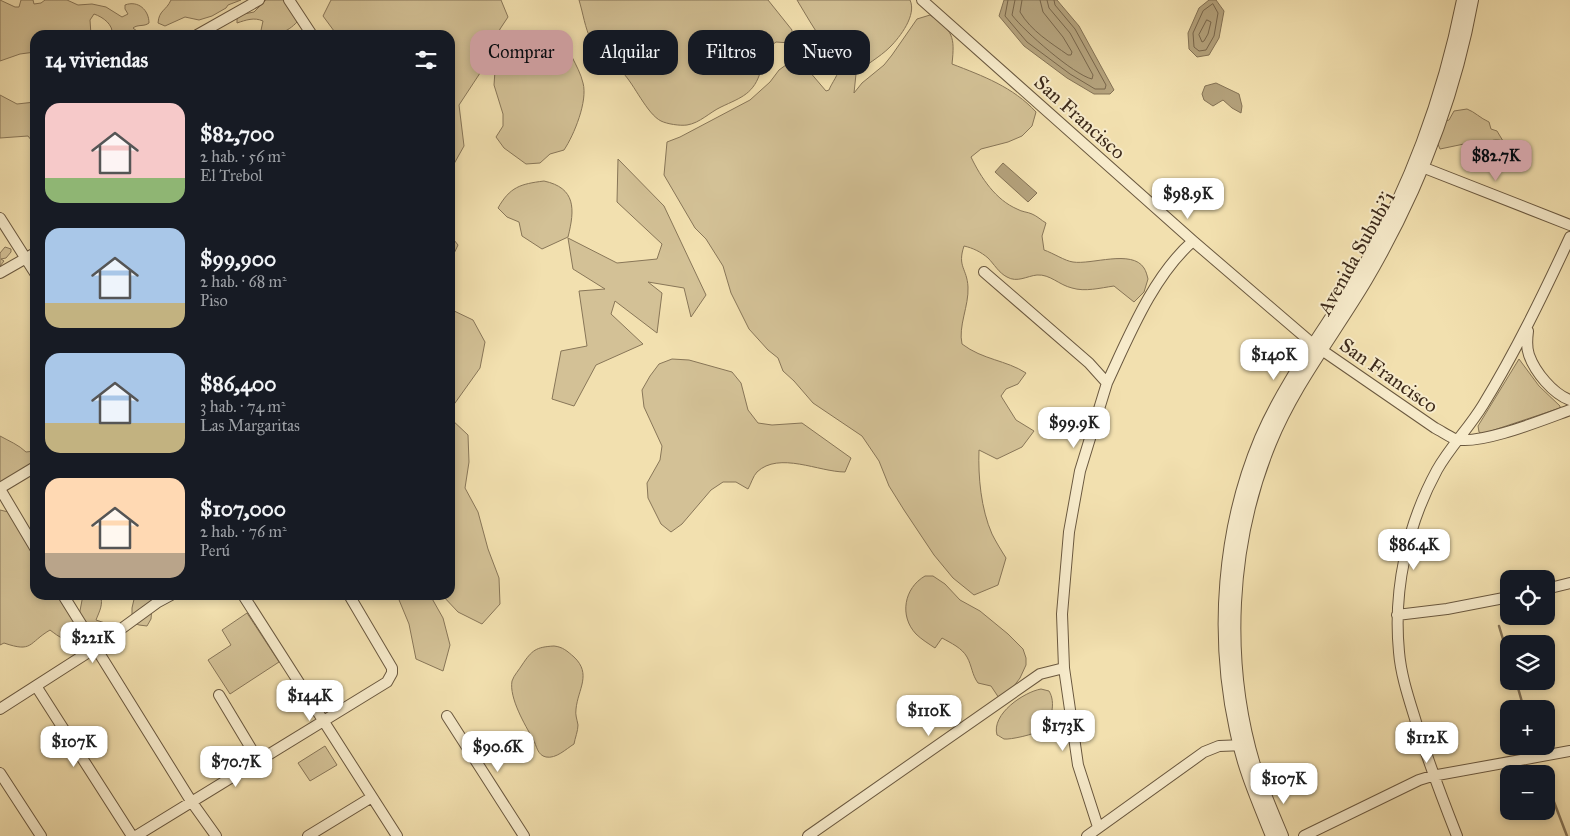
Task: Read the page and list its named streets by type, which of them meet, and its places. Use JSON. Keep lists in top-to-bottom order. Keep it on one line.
{"streets":{"street":["San Francisco","Avenida Sububi'i"]},"crossings":[["San Francisco","Avenida Sububi'i"]],"page":{"chip":["Comprar","Alquilar","Filtros","Nuevo"],"heading":"14 viviendas","list":[{"name":"$82,700","note":"2 hab. · 56 m² · El Trebol"},{"name":"$99,900","note":"2 hab. · 68 m² · Piso"},{"name":"$86,400","note":"3 hab. · 74 m² · Las Margaritas"},{"name":"$107,000","note":"2 hab. · 76 m² · Perú"}],"price":["$82.7K","$98.9K","$140K","$99.9K","$86.4K","$221K","$144K","$110K","$173K","$112K","$107K","$90.6K","$70.7K","$107K"],"map_buttons":["+","−"]}}
